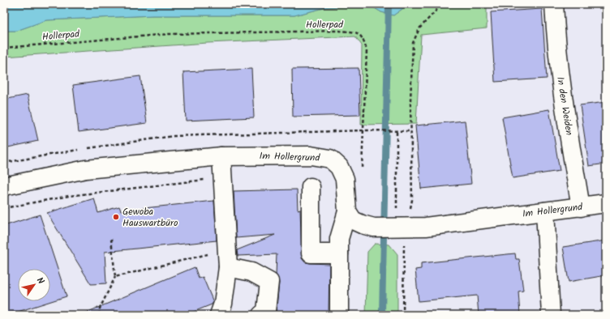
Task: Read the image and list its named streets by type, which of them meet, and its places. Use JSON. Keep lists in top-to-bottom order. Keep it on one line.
{"streets":{"street":["In den Weiden","Im Hollergrund"],"path":["Hollerpad"]},"crossings":[["In den Weiden","Im Hollergrund"]],"places":["Gewoba Hauswartbüro"],"north":"top right"}
